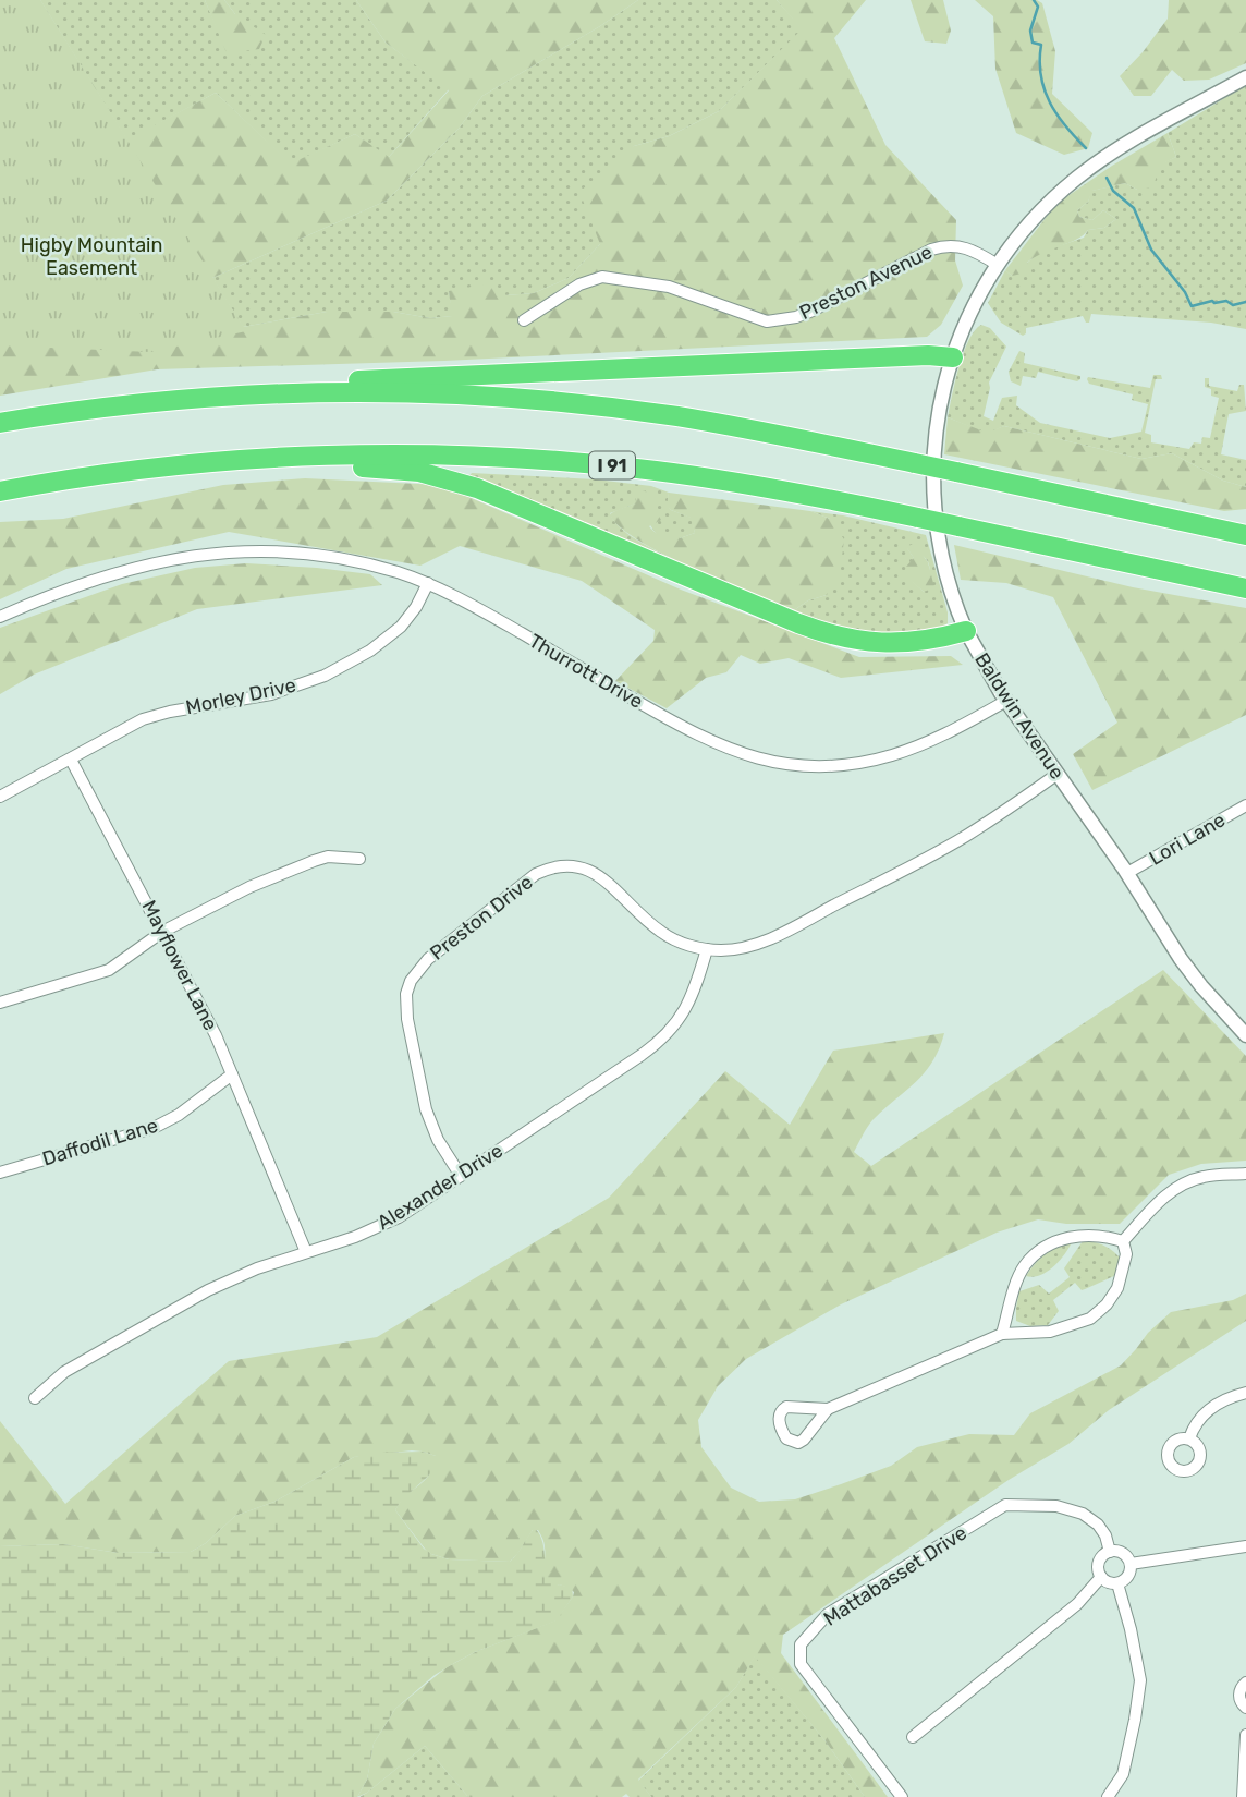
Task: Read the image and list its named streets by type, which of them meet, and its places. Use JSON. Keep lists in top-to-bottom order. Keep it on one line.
{"streets":{"highway":["I 91"],"main road":["Baldwin Avenue"],"street":["Preston Avenue","Thurrott Drive","Morley Drive","Lori Lane","Preston Drive","Mayflower Lane","Daffodil Lane","Alexander Drive","Mattabasset Drive"]},"crossings":[["Preston Avenue","Baldwin Avenue"],["Thurrott Drive","Morley Drive"],["Thurrott Drive","Baldwin Avenue"],["Morley Drive","Mayflower Lane"],["Baldwin Avenue","Lori Lane"],["Baldwin Avenue","Preston Drive"],["Preston Drive","Alexander Drive"],["Mayflower Lane","Daffodil Lane"],["Mayflower Lane","Alexander Drive"]],"parks":["Higby Mountain Easement"]}
